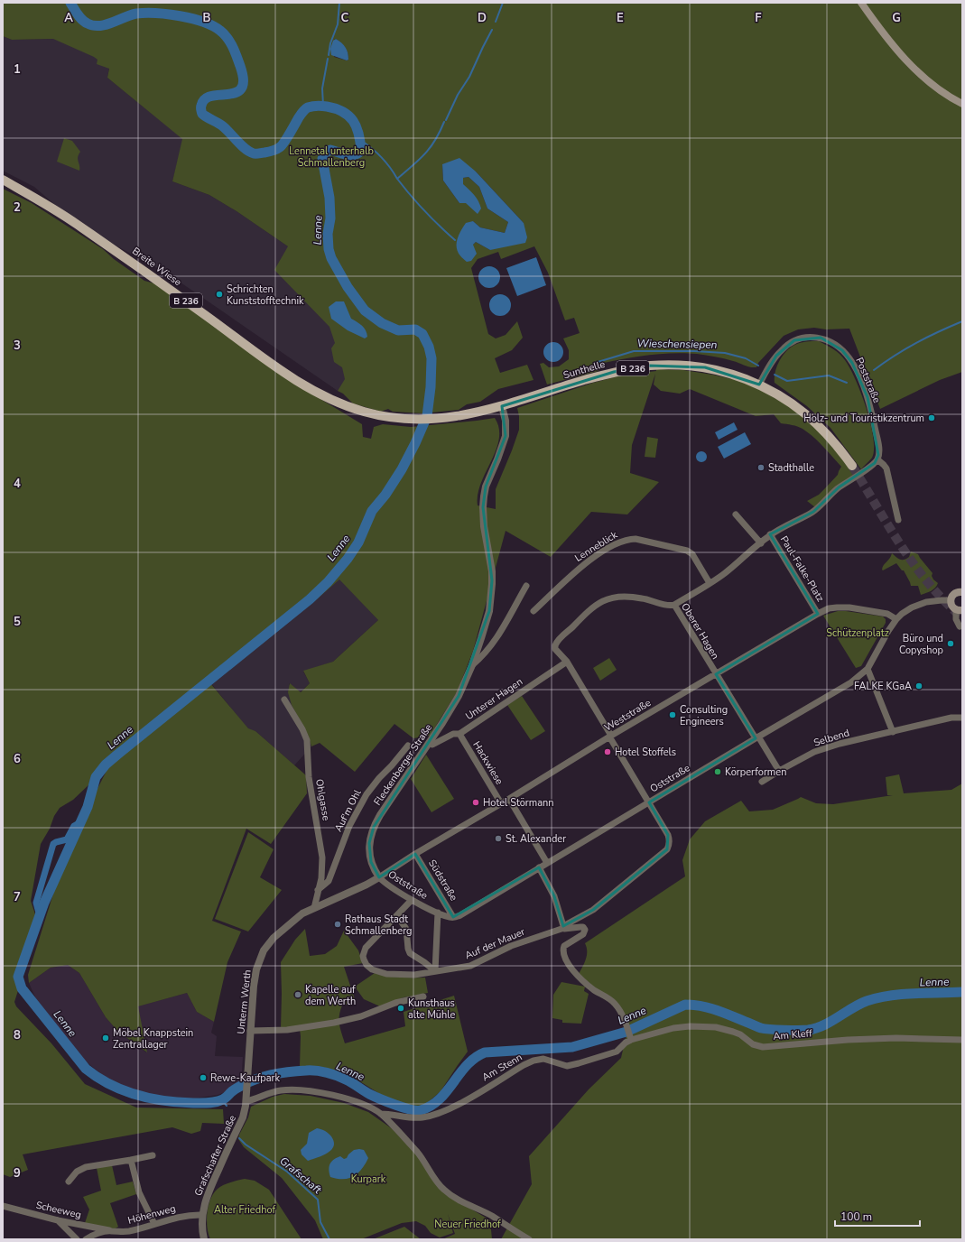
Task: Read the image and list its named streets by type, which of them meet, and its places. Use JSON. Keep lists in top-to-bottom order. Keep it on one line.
{"streets":{"main road":["Breite Wiese","B 236","Sunthelle"],"street":["Poststraße","Lenneblick","Paul-Falke-Platz","Oberer Hagen","Unterer Hagen","Weststraße","Selbend","Hackwiese","Fleckenberger Straße","Oststraße","Ohlgasse","Auf'm Ohl","Südstraße","Auf der Mauer","Unterm Werth","Am Kleff","Am Stenn","Grafschafter Straße","Scheeweg","Höhenweg"]},"crossings":[["Breite Wiese","Sunthelle"],["Breite Wiese","Fleckenberger Straße"],["B 236","Sunthelle"],["B 236","Poststraße"],["Sunthelle","Poststraße"],["Sunthelle","Fleckenberger Straße"],["Paul-Falke-Platz","Weststraße"],["Oberer Hagen","Unterer Hagen"],["Oberer Hagen","Weststraße"],["Oberer Hagen","Oststraße"],["Oberer Hagen","Auf der Mauer"],["Unterer Hagen","Hackwiese"],["Unterer Hagen","Fleckenberger Straße"],["Unterer Hagen","Auf der Mauer"],["Weststraße","Hackwiese"],["Weststraße","Fleckenberger Straße"],["Weststraße","Oststraße"],["Weststraße","Südstraße"],["Weststraße","Auf der Mauer"],["Weststraße","Unterm Werth"],["Fleckenberger Straße","Oststraße"],["Fleckenberger Straße","Unterm Werth"],["Oststraße","Südstraße"],["Oststraße","Auf der Mauer"],["Oststraße","Unterm Werth"],["Ohlgasse","Auf'm Ohl"],["Ohlgasse","Unterm Werth"],["Unterm Werth","Am Stenn"],["Unterm Werth","Grafschafter Straße"],["Am Kleff","Am Stenn"],["Am Stenn","Grafschafter Straße"],["Grafschafter Straße","Höhenweg"],["Scheeweg","Höhenweg"]],"water":["Lenne","Wieschensiepen","Grafschaft"],"parks":["Lennetal unterhalb Schmallenberg","Schützenplatz","Kurpark","Alter Friedhof","Neuer Friedhof"],"places":["Schrichten Kunststofftechnik","Holz- und Touristikzentrum","Stadthalle","Büro und Copyshop","FALKE KGaA","Consulting Engineers","Hotel Stoffels","Körperformen","Hotel Störmann","St. Alexander","Rathaus Stadt Schmallenberg","Kapelle auf dem Werth","Kunsthaus alte Mühle","Möbel Knappstein Zentrallager","Rewe-Kaufpark"],"scale_bar":"100 m","grid":{"columns":["A","B","C","D","E","F","G"],"rows":["1","2","3","4","5","6","7","8","9"]}}
